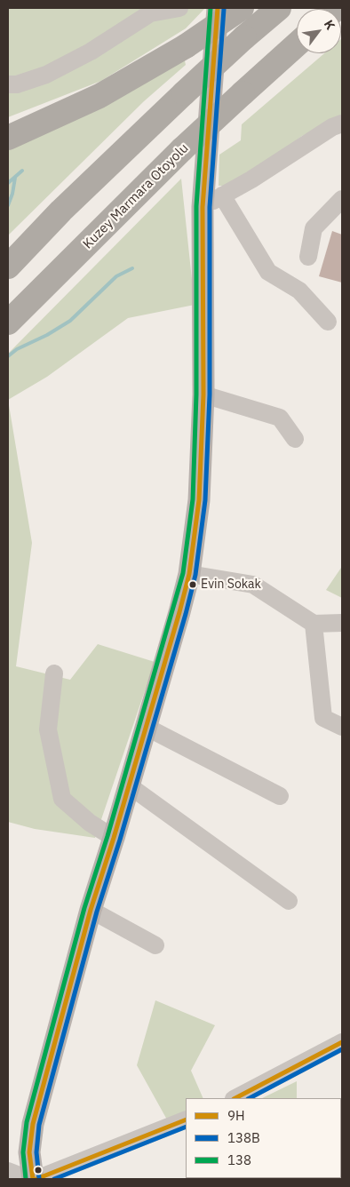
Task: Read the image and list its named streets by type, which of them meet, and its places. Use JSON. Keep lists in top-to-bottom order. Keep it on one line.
{"streets":{"highway":["Kuzey Marmara Otoyolu"]},"places":["Evin Sokak"],"lines":["transit line 9H","transit line 138","transit line 138B"],"legend":["9H","138B","138"],"north":"top right"}
